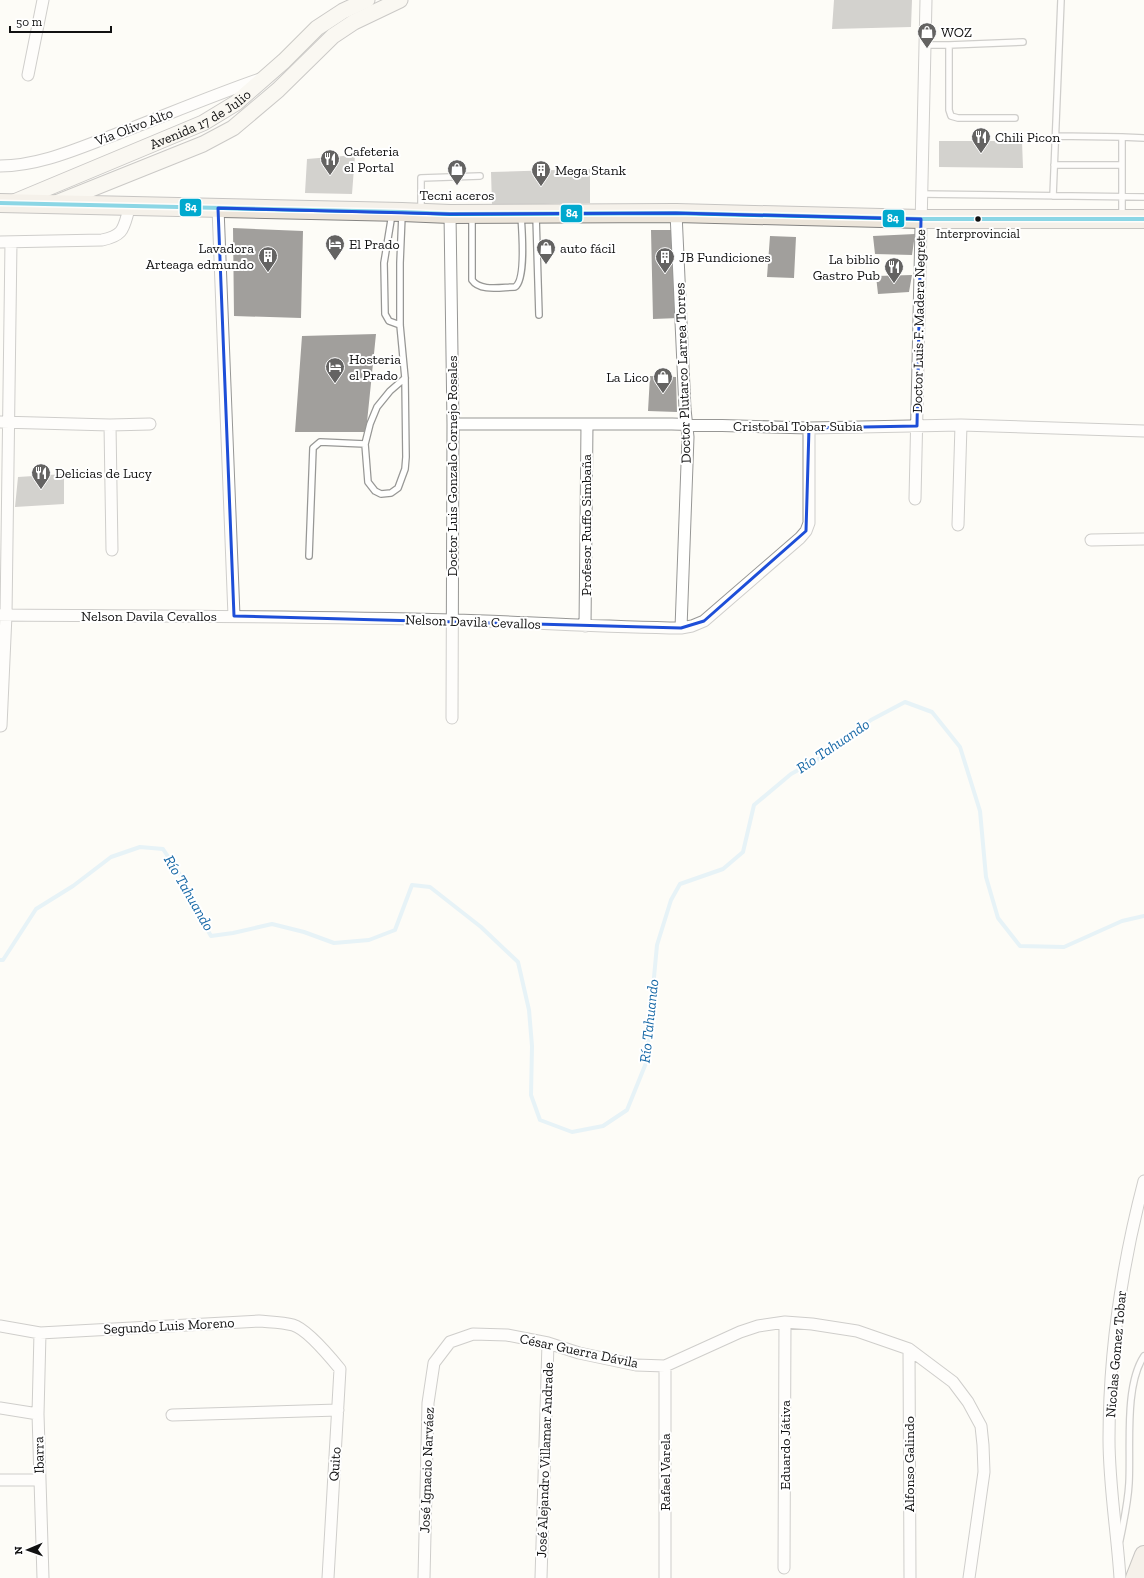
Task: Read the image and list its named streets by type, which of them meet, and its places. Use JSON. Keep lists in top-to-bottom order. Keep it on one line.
{"streets":{"main road":["Avenida 17 de Julio"],"street":["Via Olivo Alto","Doctor Luis F. Madera Negrete","Doctor Plutarco Larrea Torres","Cristobal Tobar Subia","Doctor Luis Gonzalo Cornejo Rosales","Profesor Ruffo Simbaña","Nelson Davila Cevallos","Segundo Luis Moreno","César Guerra Dávila","Nicolas Gomez Tobar","Eduardo Játiva","Ibarra","José Alejandro Villamar Andrade","Quito","Alfonso Galindo","José Ignacio Narváez","Rafael Varela"]},"crossings":[["Avenida 17 de Julio","Via Olivo Alto"],["Doctor Luis F. Madera Negrete","Cristobal Tobar Subia"],["Doctor Plutarco Larrea Torres","Cristobal Tobar Subia"],["Doctor Plutarco Larrea Torres","Nelson Davila Cevallos"],["Cristobal Tobar Subia","Doctor Luis Gonzalo Cornejo Rosales"],["Cristobal Tobar Subia","Profesor Ruffo Simbaña"],["Cristobal Tobar Subia","Nelson Davila Cevallos"],["Doctor Luis Gonzalo Cornejo Rosales","Nelson Davila Cevallos"],["Profesor Ruffo Simbaña","Nelson Davila Cevallos"],["Segundo Luis Moreno","Ibarra"],["Segundo Luis Moreno","Quito"],["César Guerra Dávila","Eduardo Játiva"],["César Guerra Dávila","José Alejandro Villamar Andrade"],["César Guerra Dávila","Alfonso Galindo"],["César Guerra Dávila","José Ignacio Narváez"],["César Guerra Dávila","Rafael Varela"]],"water":["Río Tahuando"],"places":{"shop":["WOZ","Tecni aceros","auto fácil","La Lico"],"restaurant":["Chili Picon","Cafeteria el Portal","La biblio Gastro Pub","Delicias de Lucy"],"building":["Mega Stank","Lavadora Arteaga edmundo","JB Fundiciones"],"other":["Interprovincial"],"hotel":["El Prado","Hosteria el Prado"]},"lines":["transit line 84"],"scale_bar":"50 m","north":"left"}
